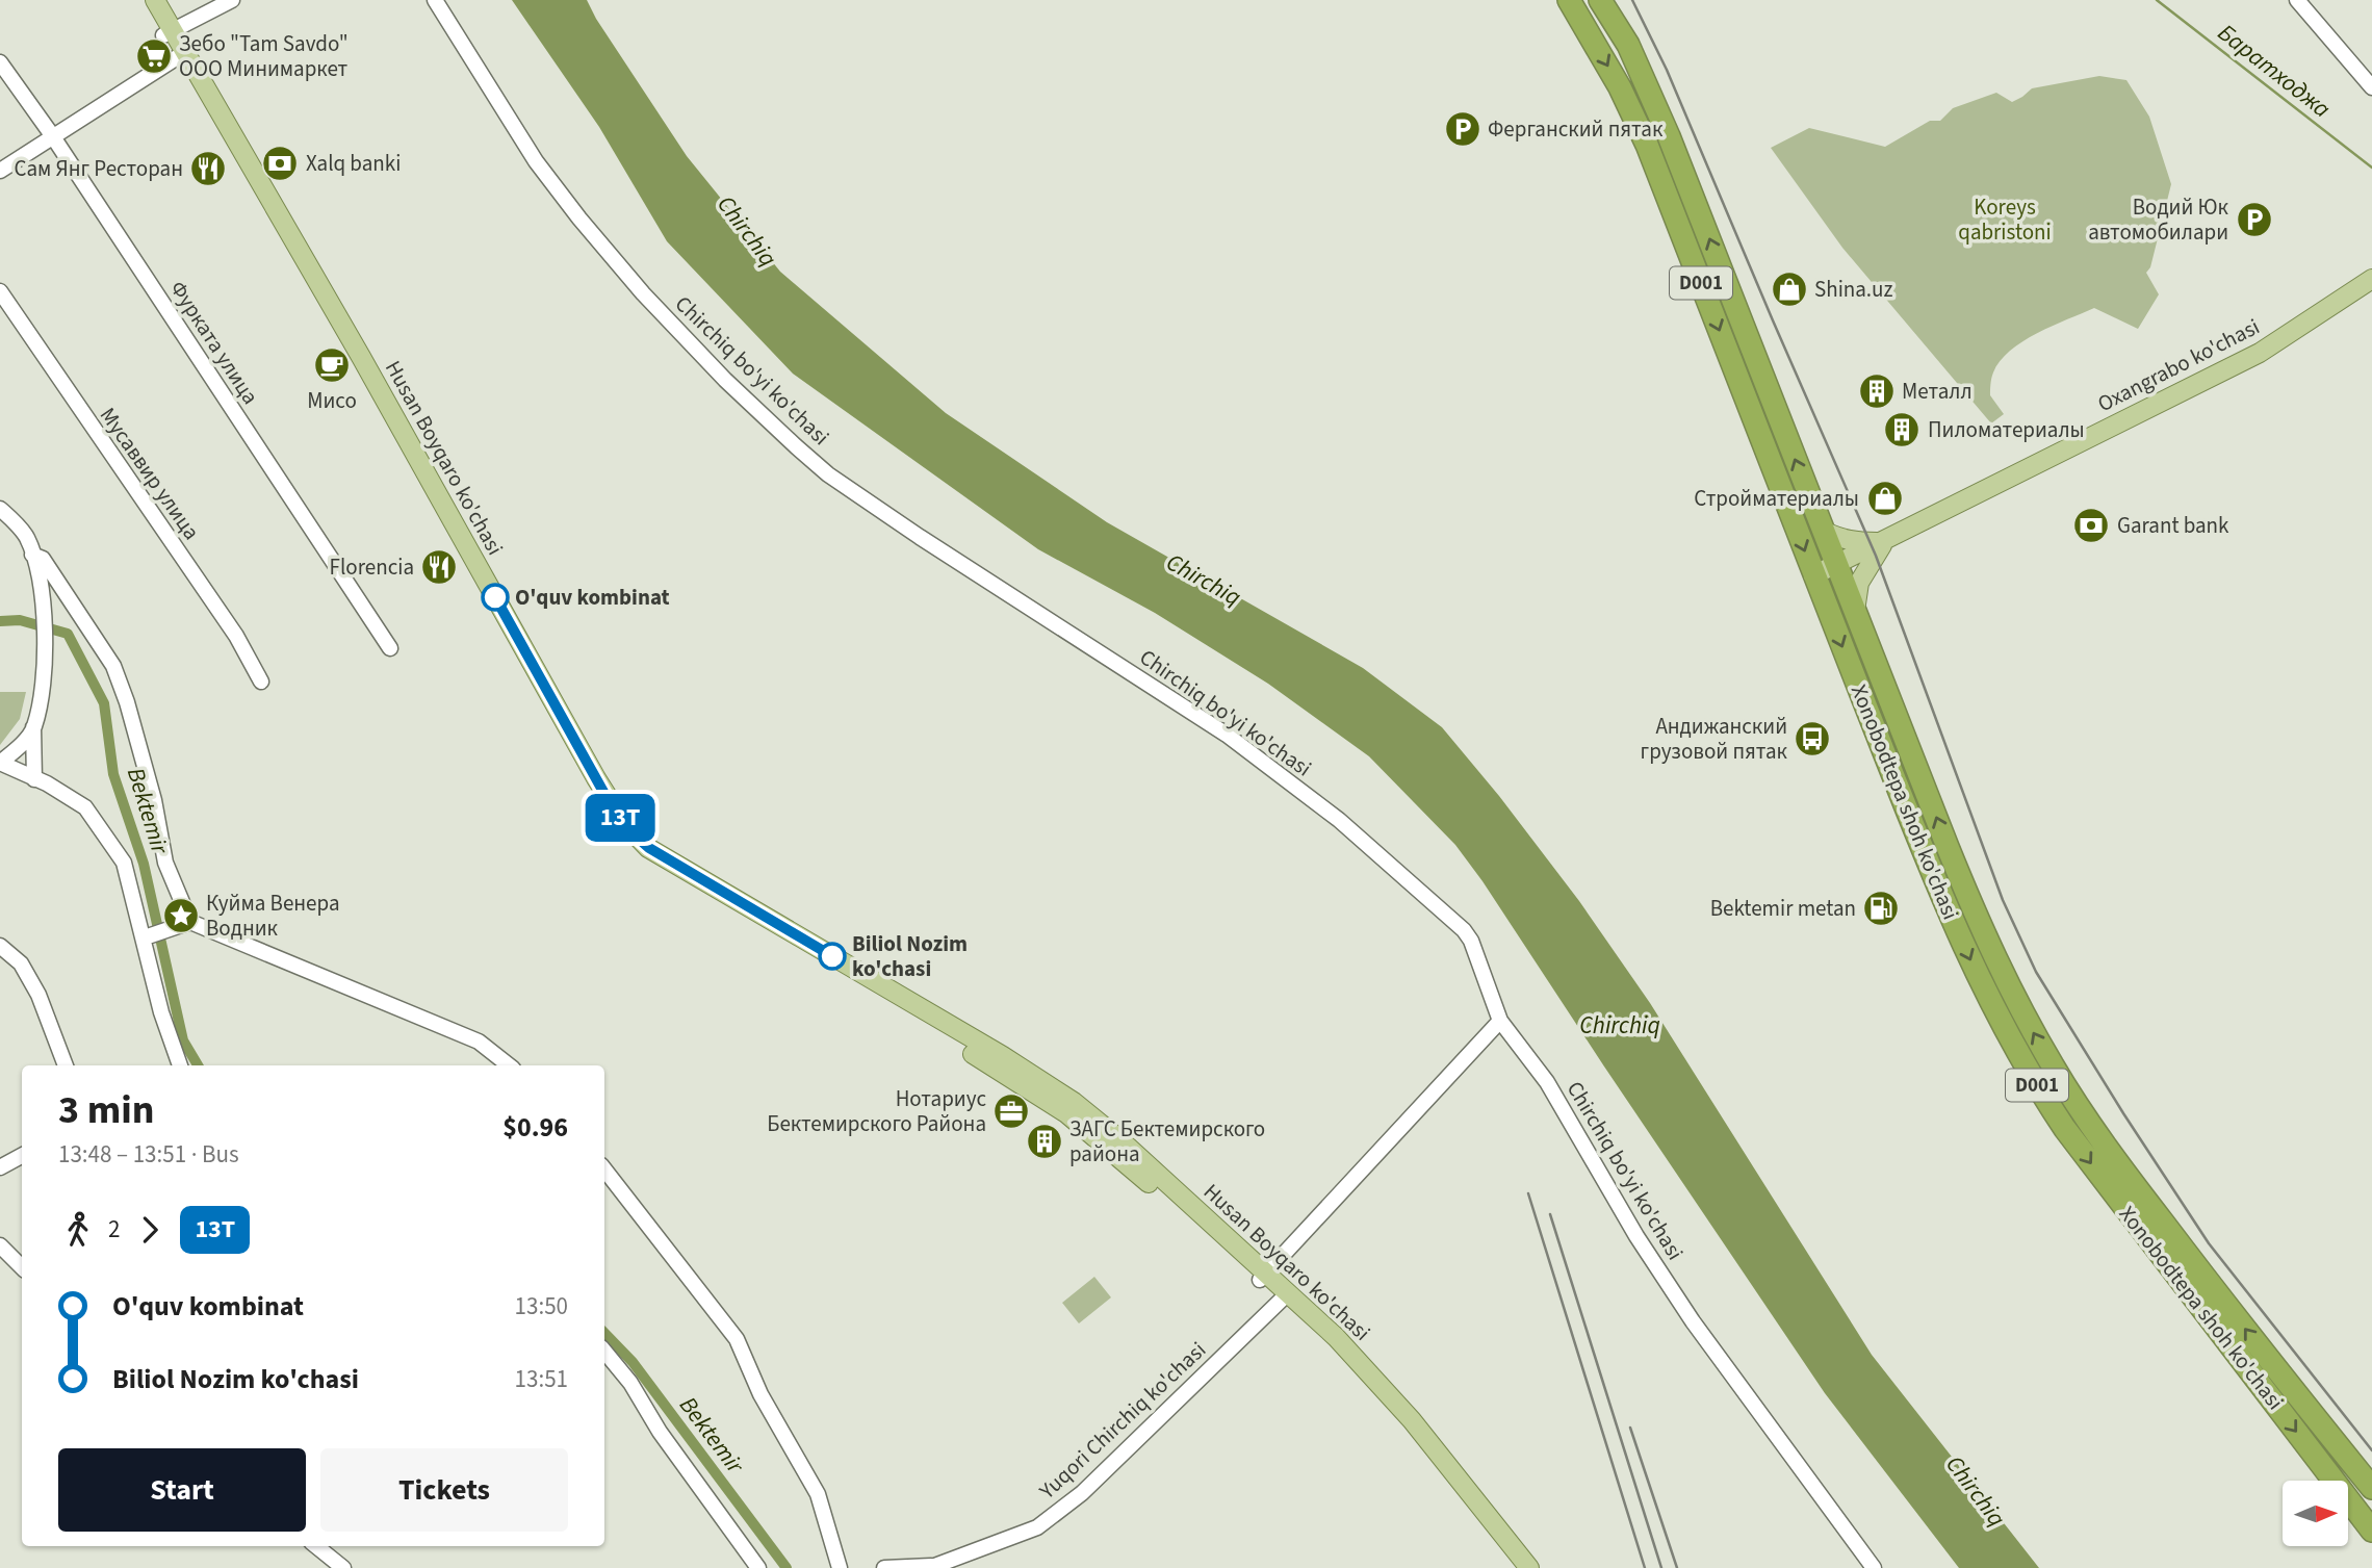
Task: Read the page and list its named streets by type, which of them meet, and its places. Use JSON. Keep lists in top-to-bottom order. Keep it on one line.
{"streets":{"highway":["D001","Xonobodtepa shoh ko'chasi"],"main road":["Oxangrabo ko'chasi","Husan Boyqaro ko'chasi"],"street":["Фурката улица","Chirchiq bo'yi ko'chasi","Мусаввир улица","Yuqori Chirchiq ko'chasi"]},"crossings":[["Oxangrabo ko'chasi","Xonobodtepa shoh ko'chasi"],["Husan Boyqaro ko'chasi","Yuqori Chirchiq ko'chasi"]],"water":["Баратходжа","Chirchiq","Bektemir"],"parks":["Koreys qabristoni"],"places":{"supermarket":["Зебо \"Tam Savdo\" ООО Минимаркет"],"parking":["Ферганский пятак","Водий Юк автомобилари"],"bank":["Xalq banki","Garant bank"],"restaurant":["Сам Янг Ресторан","Florencia"],"shop":["Shina.uz","Стройматериалы"],"cafe":["Мисо"],"building":["Металл","Пиломатериалы","ЗАГС Бектемирского района"],"other":["O'quv kombinat","Biliol Nozim ko'chasi"],"bus stop":["Андижанский грузовой пятак"],"fuel station":["Bektemir metan"],"place":["Куйма Венера Водник"],"office":["Нотариус Бектемирского Района"]},"lines":["bus line 13Т"],"north":"right","page":{"on_map":"13Т","heading":["3 min","13:48 – 13:51 · Bus","$0.96"],"legs":["2","13Т"],"list":[{"name":"O'quv kombinat","value":"13:50"},{"name":"Biliol Nozim ko'chasi","value":"13:51"}],"buttons":["Start","Tickets"]}}
